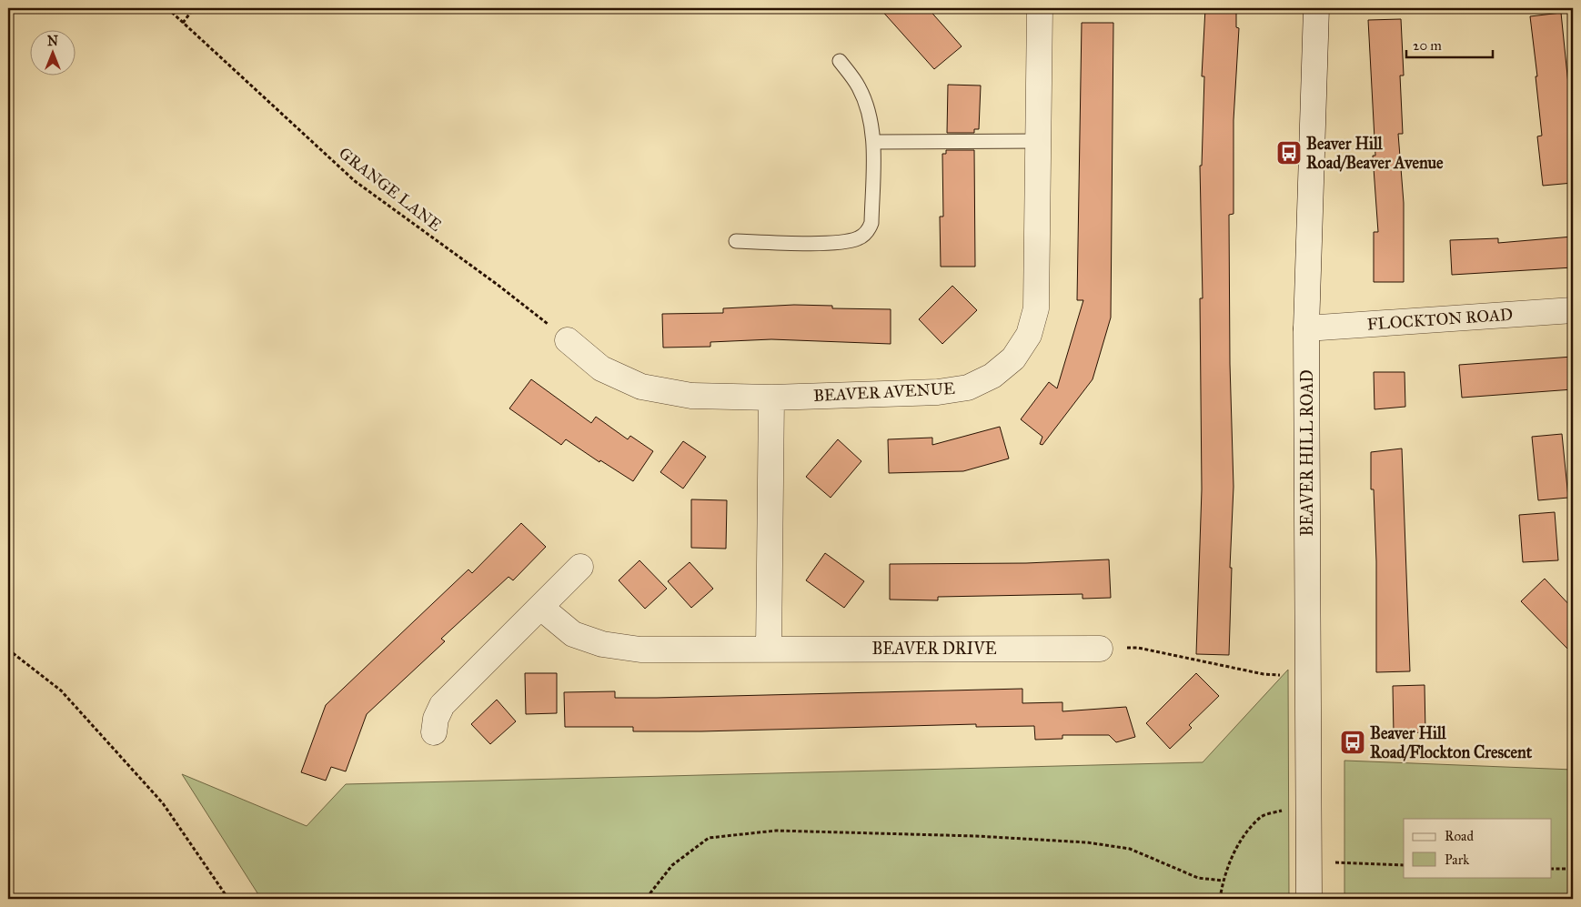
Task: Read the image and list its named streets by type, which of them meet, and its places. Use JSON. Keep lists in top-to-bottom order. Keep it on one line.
{"streets":{"street":["FLOCKTON ROAD","BEAVER AVENUE","BEAVER HILL ROAD","BEAVER DRIVE"],"path":["GRANGE LANE"]},"crossings":[["GRANGE LANE","BEAVER AVENUE"],["FLOCKTON ROAD","BEAVER HILL ROAD"]],"places":{"bus stop":["Beaver Hill Road/Beaver Avenue","Beaver Hill Road/Flockton Crescent"]},"legend":["Road","Park"],"scale_bar":"20 m","north":"top"}
